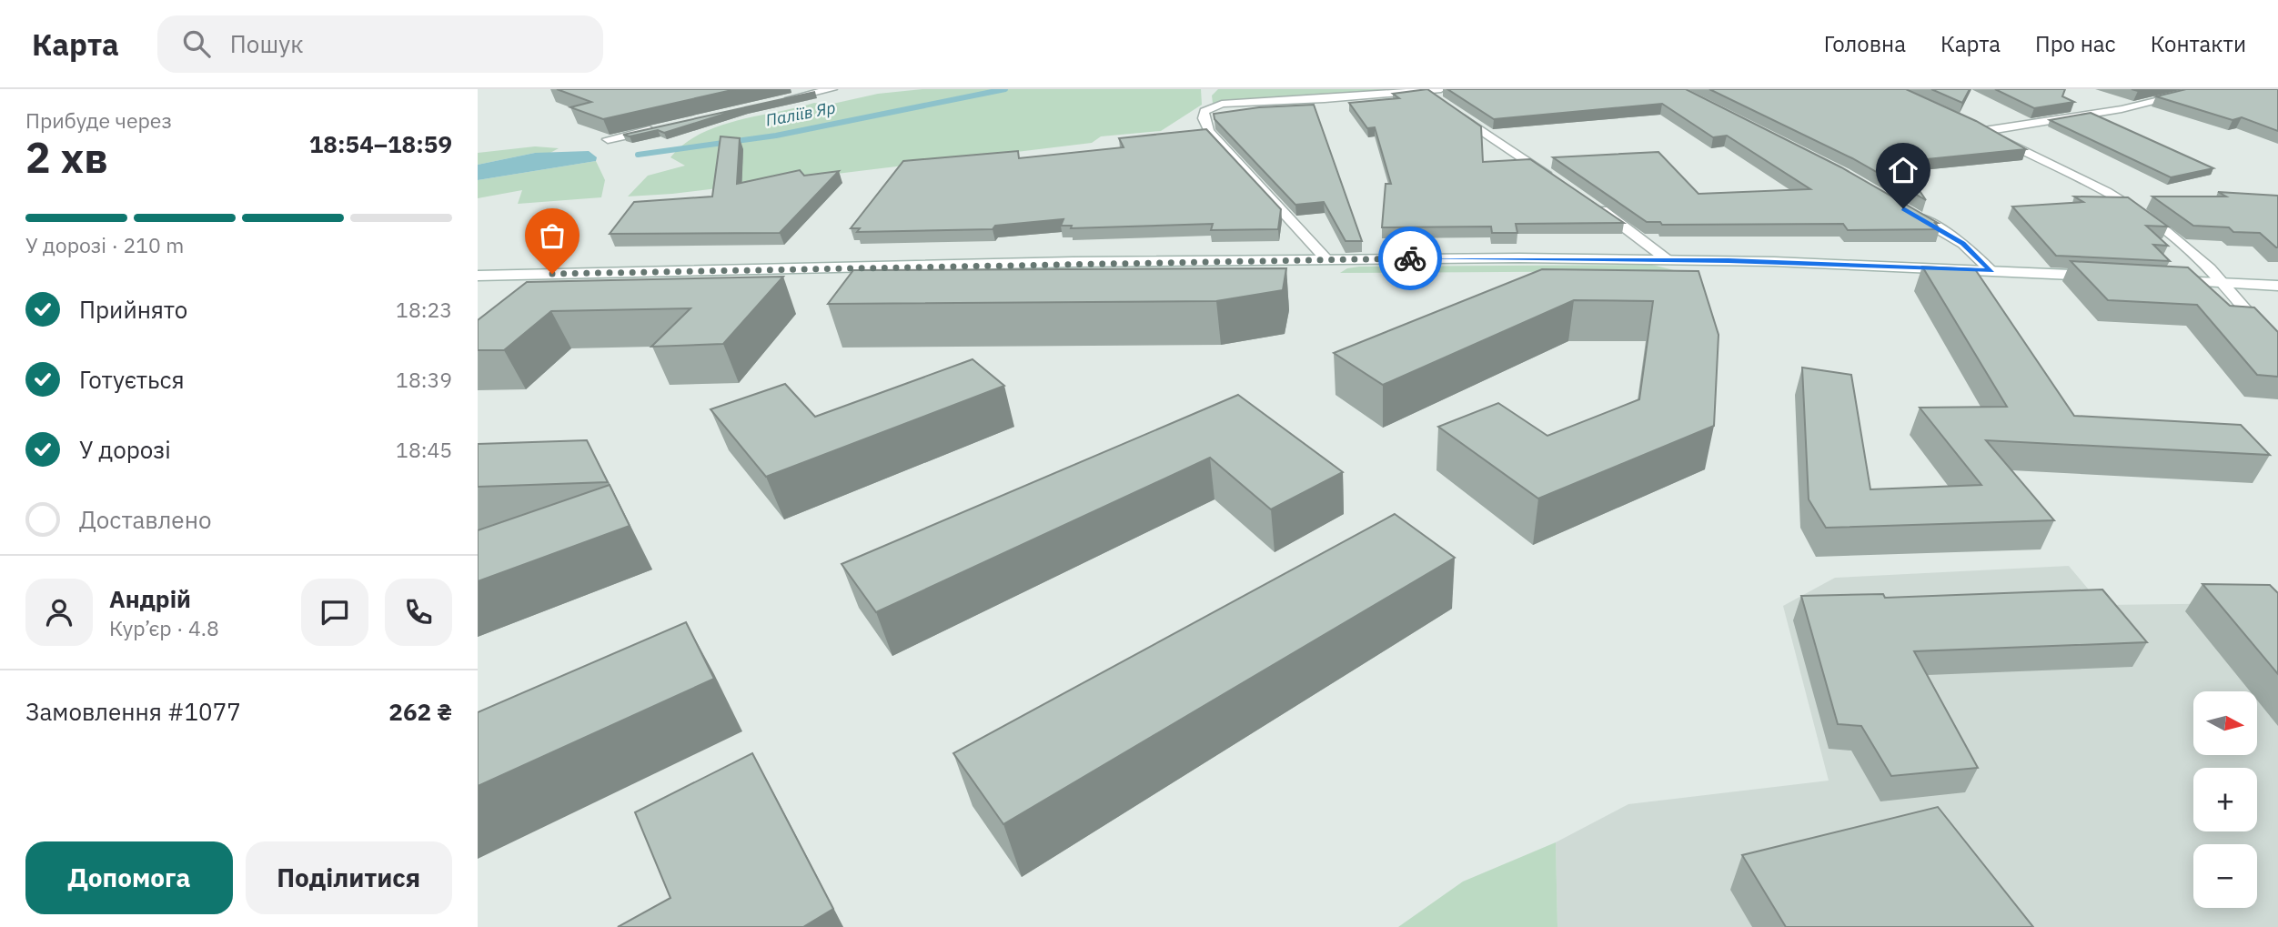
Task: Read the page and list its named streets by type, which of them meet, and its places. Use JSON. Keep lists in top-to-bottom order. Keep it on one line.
{"water":["Паліїв Яр"],"north":"right","page":{"header":"Карта","search":"Пошук","nav":["Головна","Карта","Про нас","Контакти"],"heading":["2 хв","Прибуде через","18:54–18:59"],"panel":["Андрій","Кур’єр · 4.8","Замовлення #1077","262 ₴"],"bar":"У дорозі · 210 m","list":[["Прийнято","18:23"],["Готується","18:39"],["У дорозі","18:45"],"Доставлено"],"map_buttons":["+","−"],"buttons":["Допомога","Поділитися"]}}
